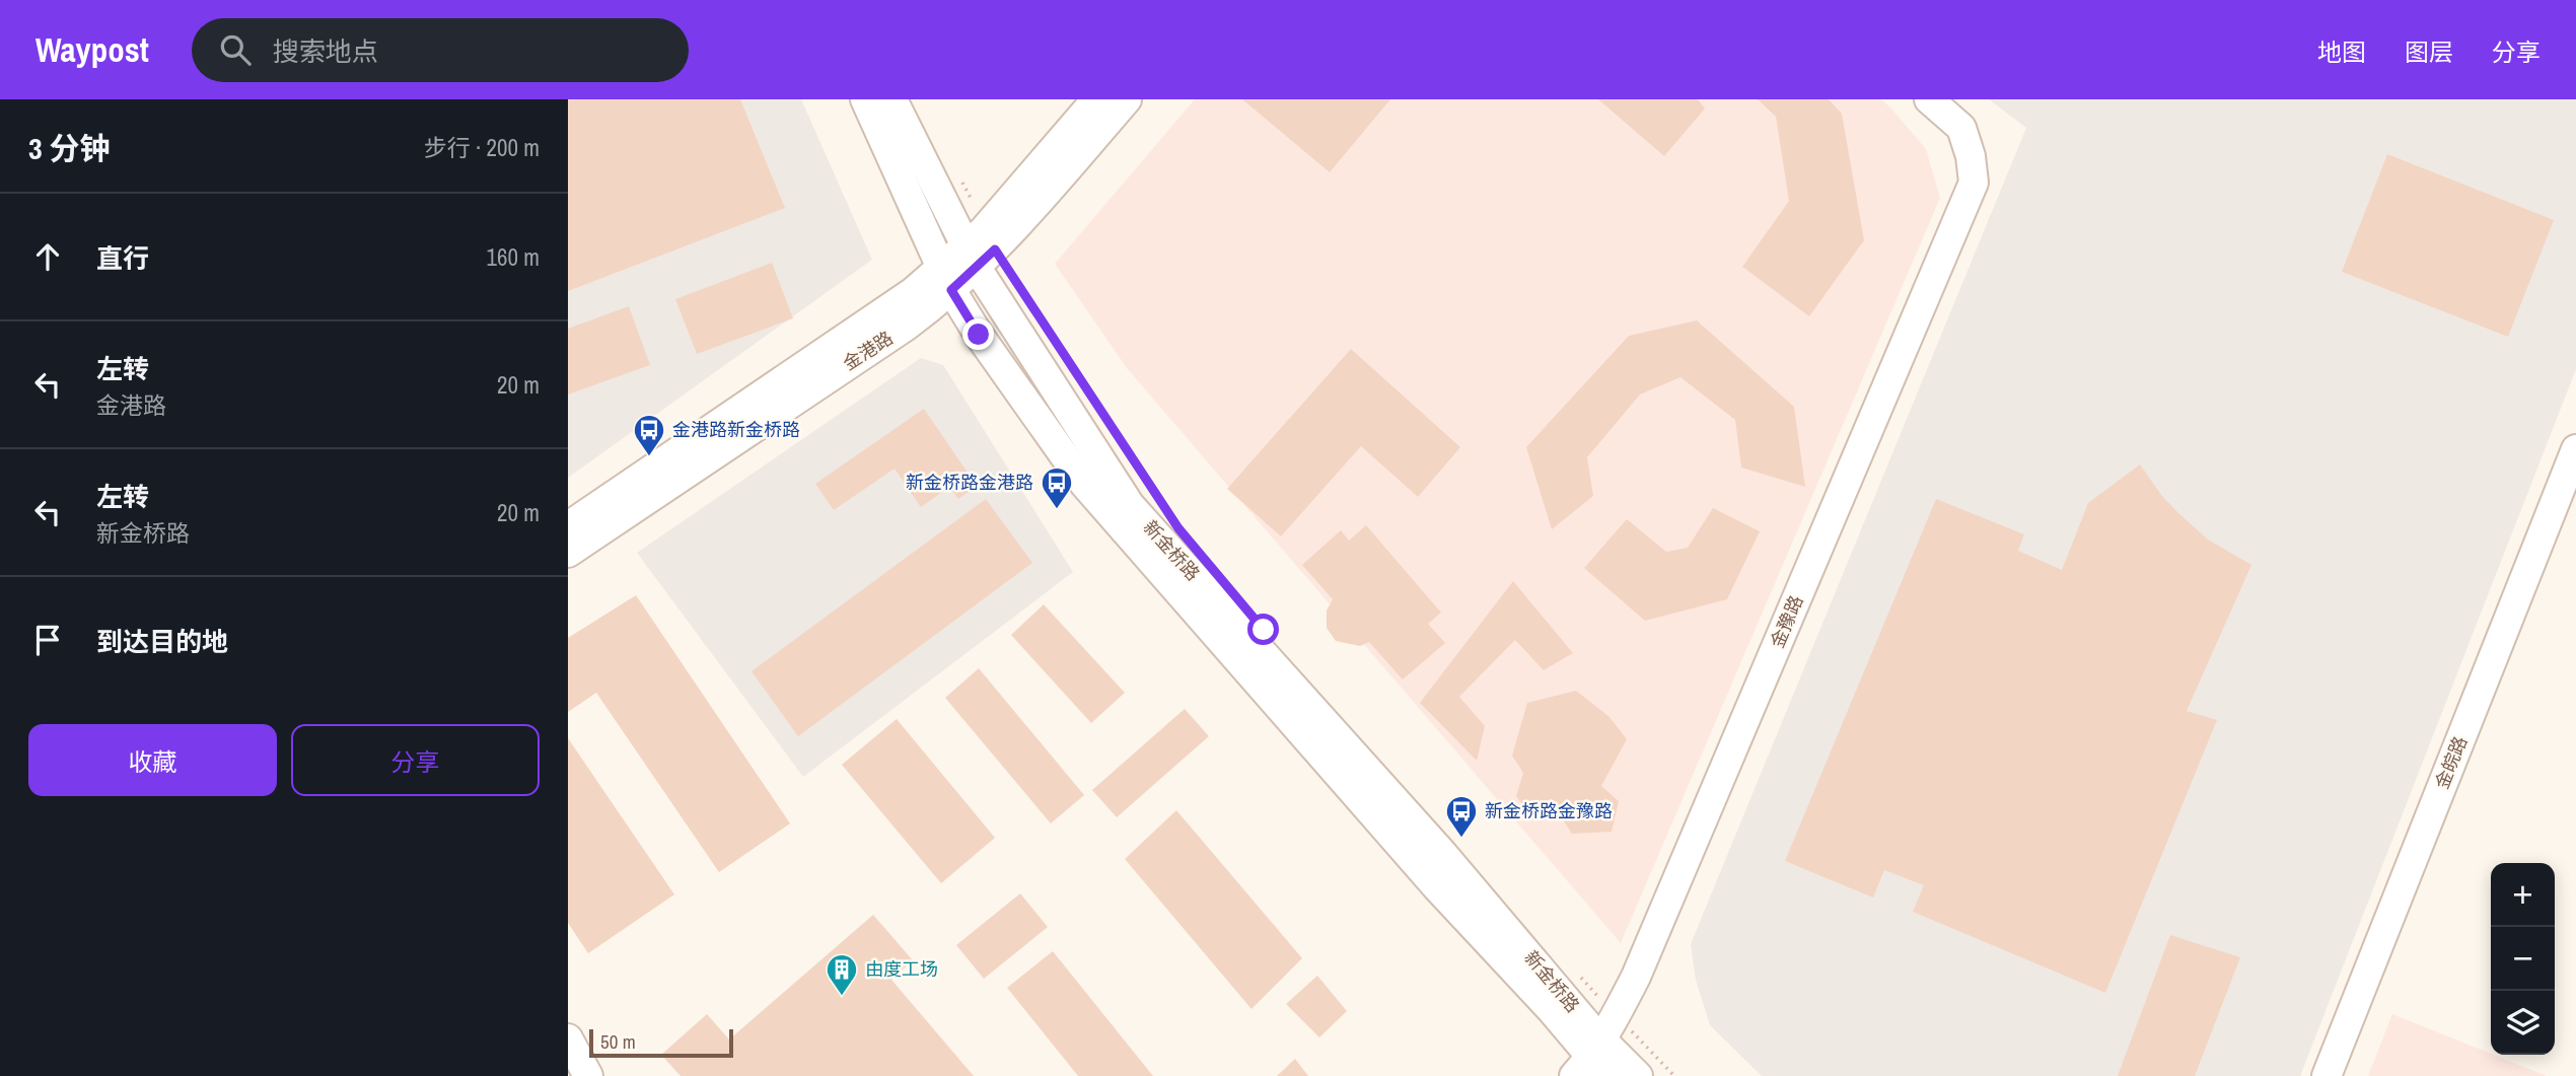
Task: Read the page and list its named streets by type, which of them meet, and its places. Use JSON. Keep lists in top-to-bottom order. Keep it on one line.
{"streets":{"street":["金港路","新金桥路","金豫路","金皖路"]},"crossings":[["金港路","新金桥路"],["新金桥路","金豫路"]],"places":{"bus stop":["金港路新金桥路","新金桥路金港路","新金桥路金豫路"],"building":["由度工场"]},"scale_bar":"50 m","page":{"header":"Waypost","search":"搜索地点","nav":["地图","图层","分享"],"heading":["3 分钟","步行 · 200 m"],"list":[["直行","160 m"],["左转","金港路","20 m"],["左转","新金桥路","20 m"],"到达目的地"],"buttons":["收藏","分享"],"map_buttons":["+","−"],"scale":"50 m"}}
